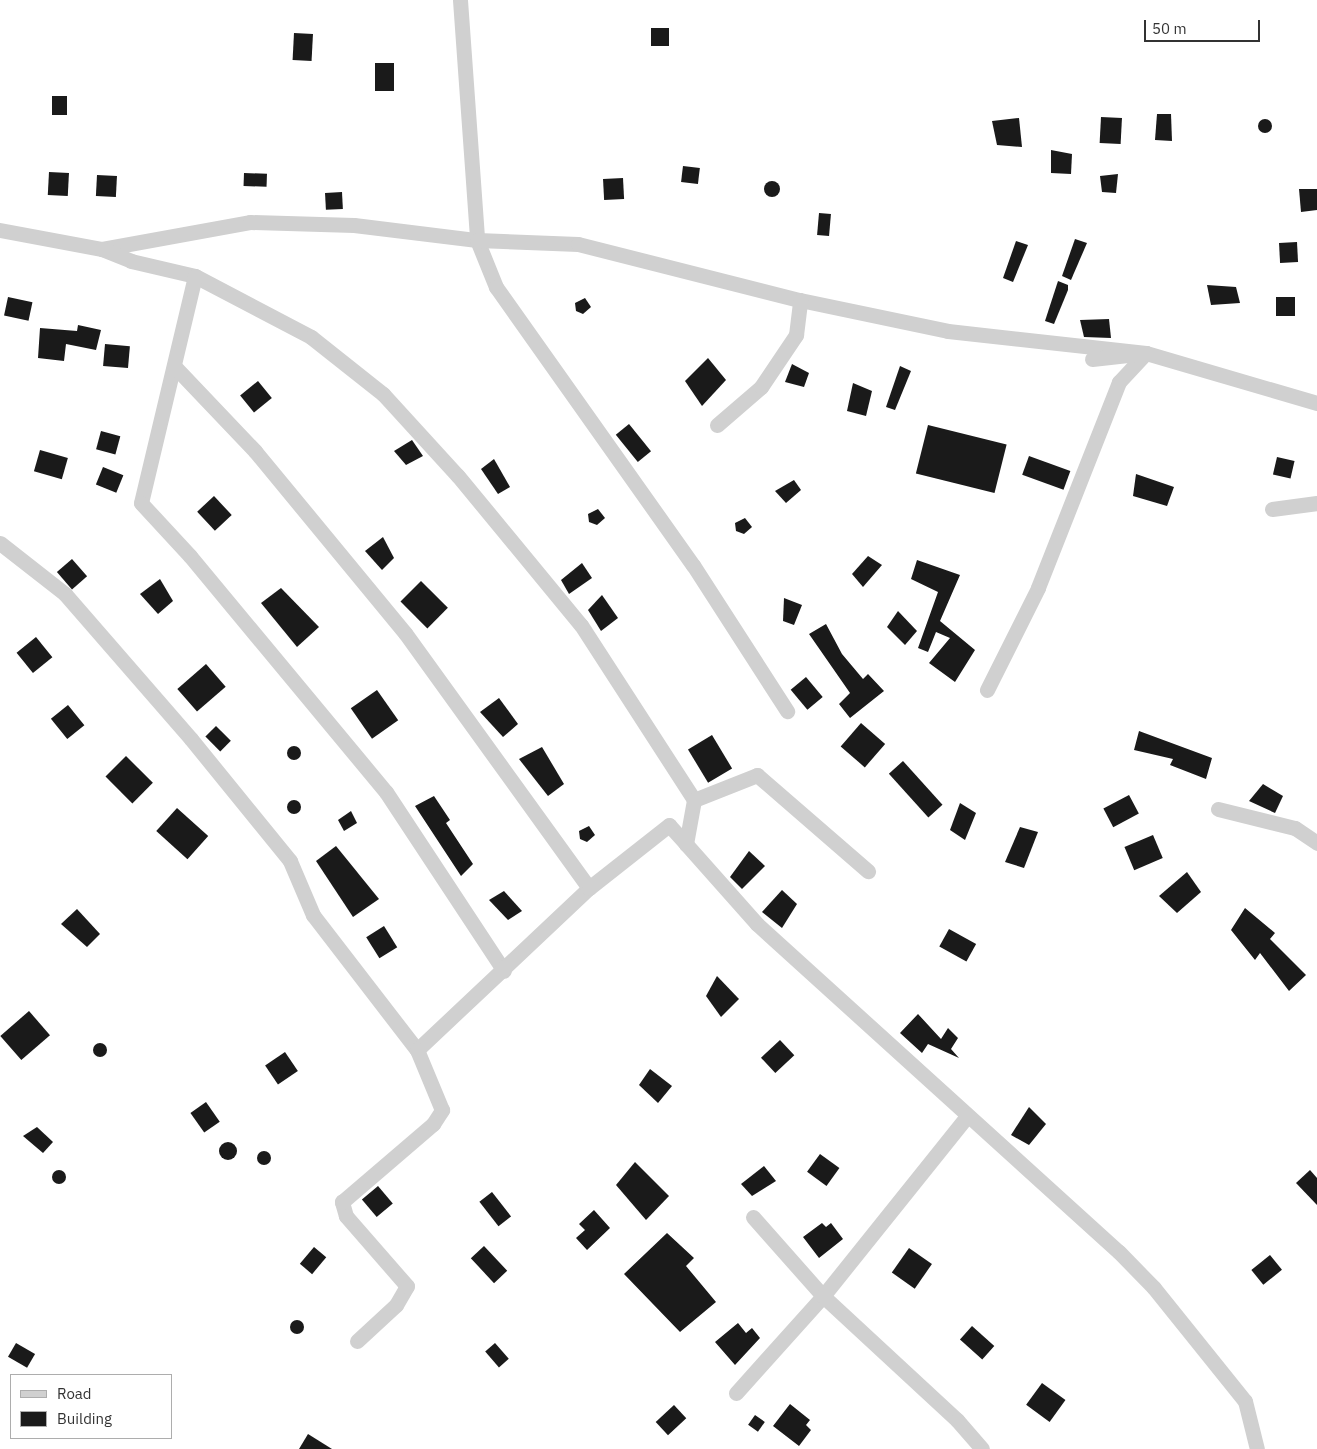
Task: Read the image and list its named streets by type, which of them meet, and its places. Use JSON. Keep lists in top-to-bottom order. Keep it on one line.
{"legend":["Road","Building"],"scale_bar":"50 m"}
